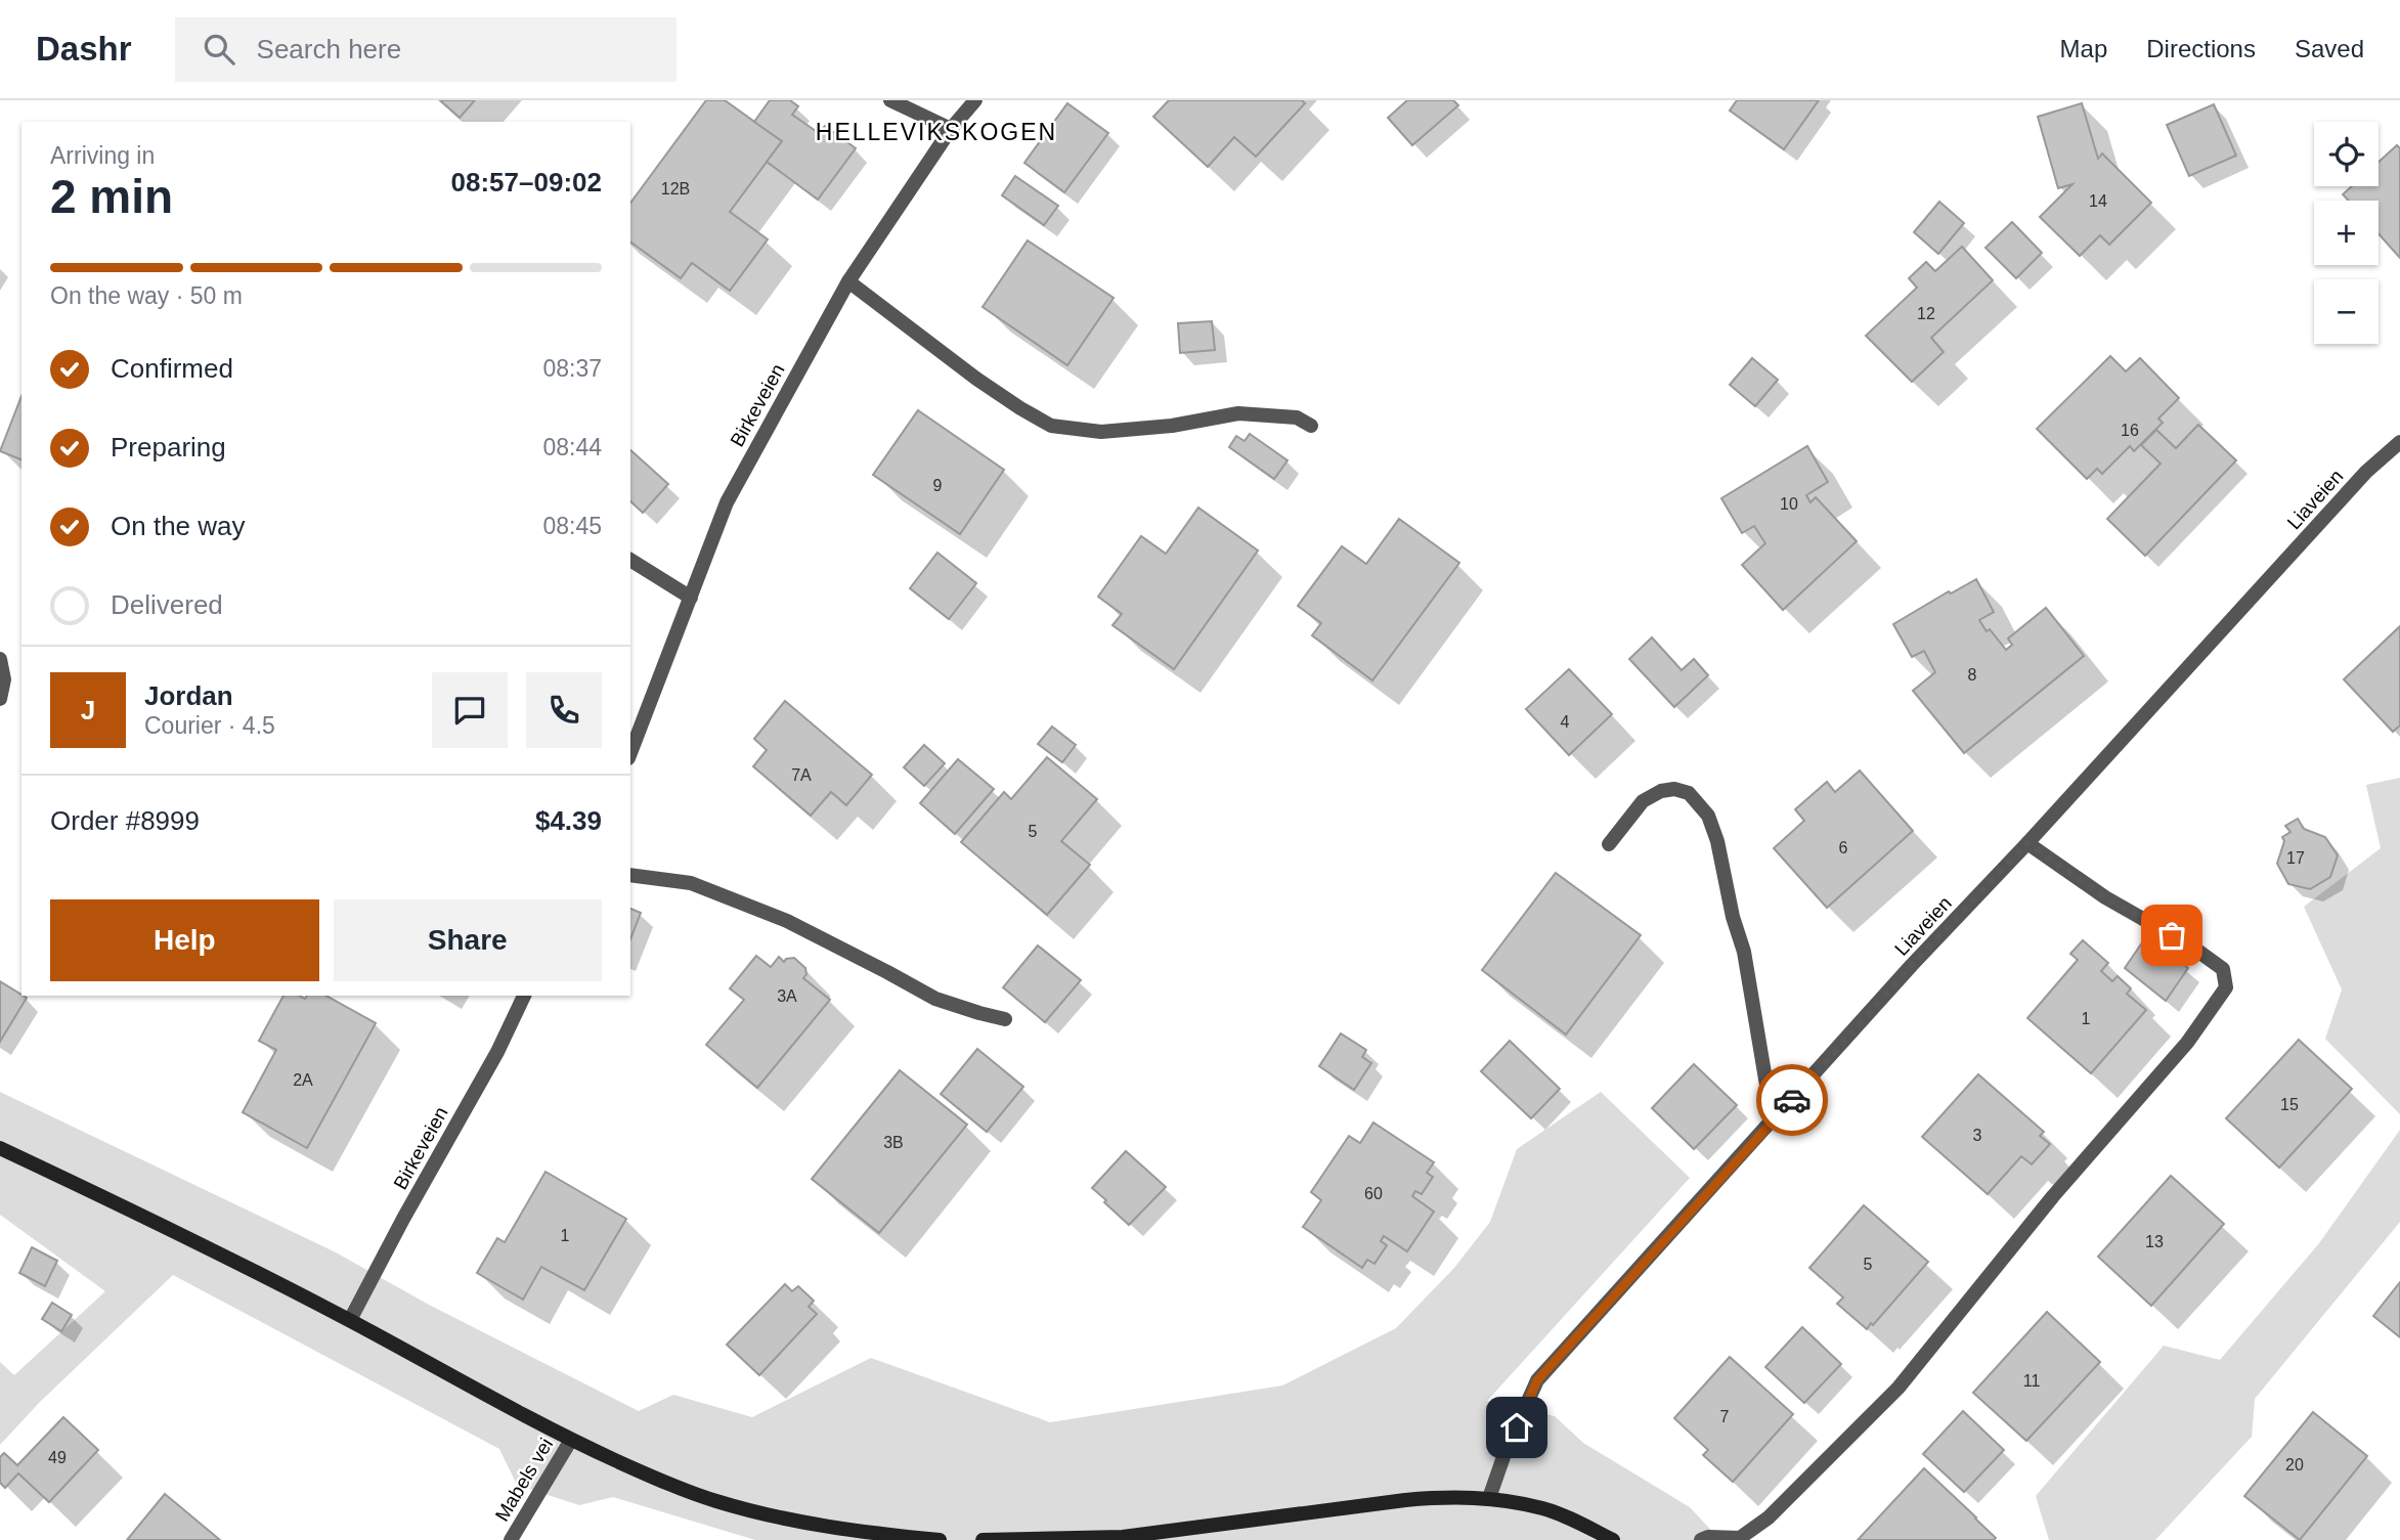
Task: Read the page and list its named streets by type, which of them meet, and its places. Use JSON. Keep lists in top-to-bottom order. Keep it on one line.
{"streets":{"street":["Birkeveien","Liaveien","Mabels vei"]},"districts":["HELLEVIKSKOGEN"],"house_numbers":["12B","14","12","16","9","10","8","4","7A","5","6","17","3A","1","2A","15","3","3B","60","1","13","5","11","7","49","20"],"page":{"header":"Dashr","search":"Search here","nav":["Map","Directions","Saved"],"map_buttons":["+","−"],"heading":["2 min","Arriving in","08:57–09:02"],"panel":["Jordan","Courier · 4.5","Order #8999","$4.39"],"bar":"On the way · 50 m","list":[["Confirmed","08:37"],["Preparing","08:44"],["On the way","08:45"],"Delivered"],"round":"J","buttons":["Help","Share"]}}
